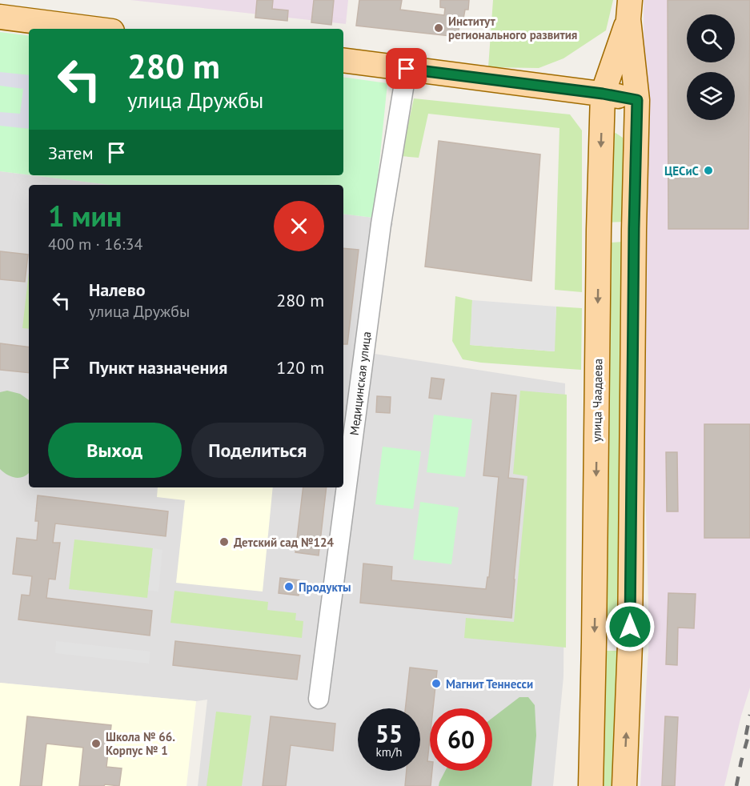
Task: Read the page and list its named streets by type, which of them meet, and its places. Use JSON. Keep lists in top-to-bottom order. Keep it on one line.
{"streets":{"main road":["улица Чаадаева"],"street":["Медицинская улица"]},"places":["Институт регионального развития","ЦЕСиС","Детский сад №124","Продукты","Магнит Теннесси","Школа № 66. Корпус № 1"],"page":{"turn":["280 m","улица Дружбы"],"then":"Затем","heading":["1 мин","400 m · 16:34"],"list":[{"name":"Налево","note":"улица Дружбы","value":"280 m"},{"name":"Пункт назначения","value":"120 m"}],"buttons":["Выход","Поделиться"],"speed":"55 km/h","limit":"60"}}
